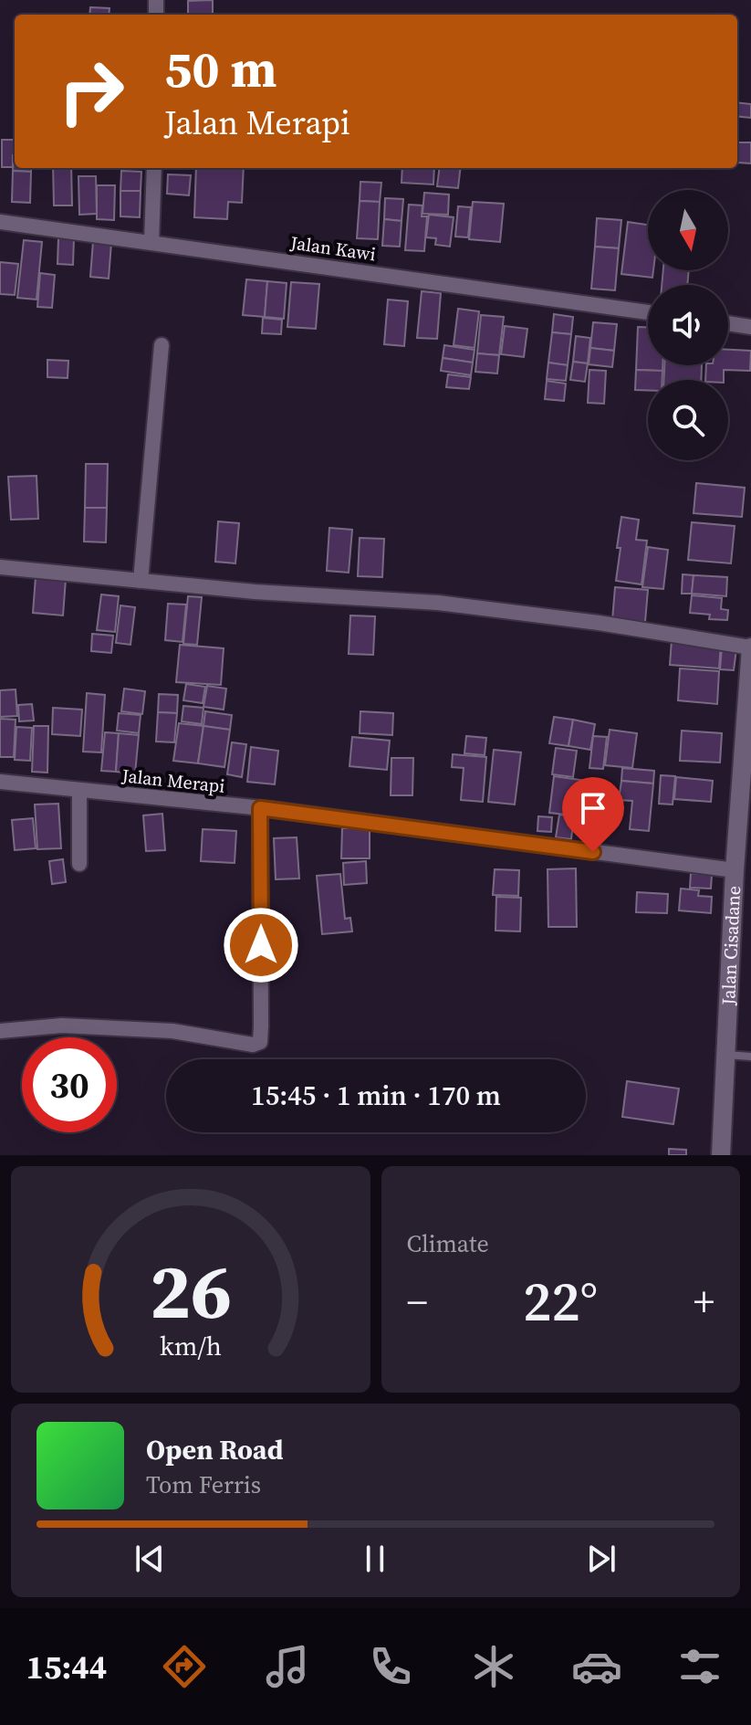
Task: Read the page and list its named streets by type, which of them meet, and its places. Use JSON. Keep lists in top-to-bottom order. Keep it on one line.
{"streets":{"street":["Jalan Kawi","Jalan Merapi","Jalan Cisadane"]},"crossings":[["Jalan Merapi","Jalan Cisadane"]],"north":"bottom","page":{"turn":["50 m","Jalan Merapi"],"limit":"30","trip":"15:45 · 1 min · 170 m","tile":"Climate","heat":["−","22°","+"],"song":["Open Road","Tom Ferris"],"tabs":"15:44","gauge":["26","km/h"]}}
